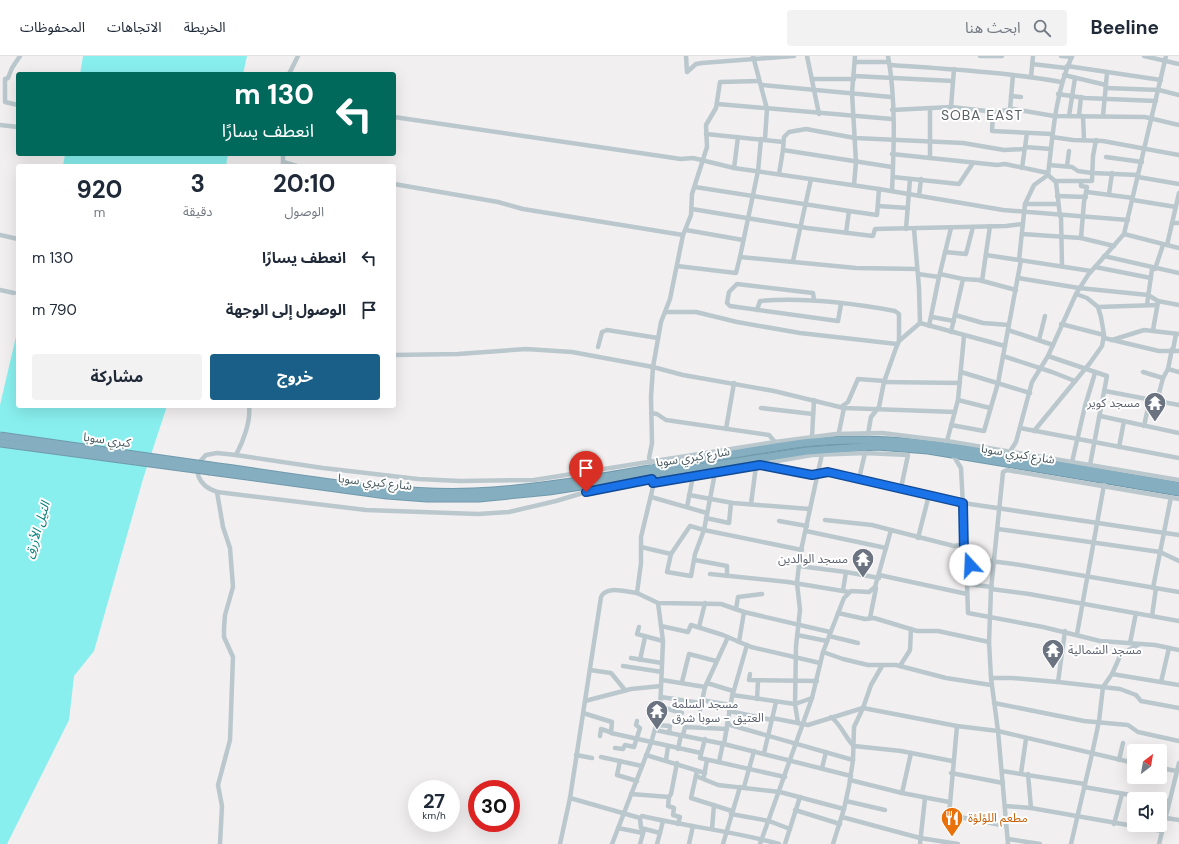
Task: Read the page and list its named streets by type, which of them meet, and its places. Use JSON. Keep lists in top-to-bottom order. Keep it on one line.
{"streets":{"highway":["كبري سوبا","شارع كبري سوبا"]},"crossings":[["كبري سوبا","شارع كبري سوبا"]],"districts":["SOBA EAST"],"water":["النيل الأزرق"],"places":{"temple":["مسجد كوير","مسجد الوالدين","مسجد الشمالية","مسجد السلمة العتيق - سوبا شرق"],"restaurant":["مطعم اللؤلؤة"]},"north":"top right","page":{"header":"Beeline","search":"ابحث هنا","nav":["الخريطة","الاتجاهات","المحفوظات"],"turn":["130 m","انعطف يسارًا"],"eta":["20:10","الوصول","3","دقيقة","920","m"],"list":[{"name":"انعطف يسارًا","value":"130 m"},{"name":"الوصول إلى الوجهة","value":"790 m"}],"buttons":["خروج","مشاركة"],"speed":"27 km/h","limit":"30"}}
